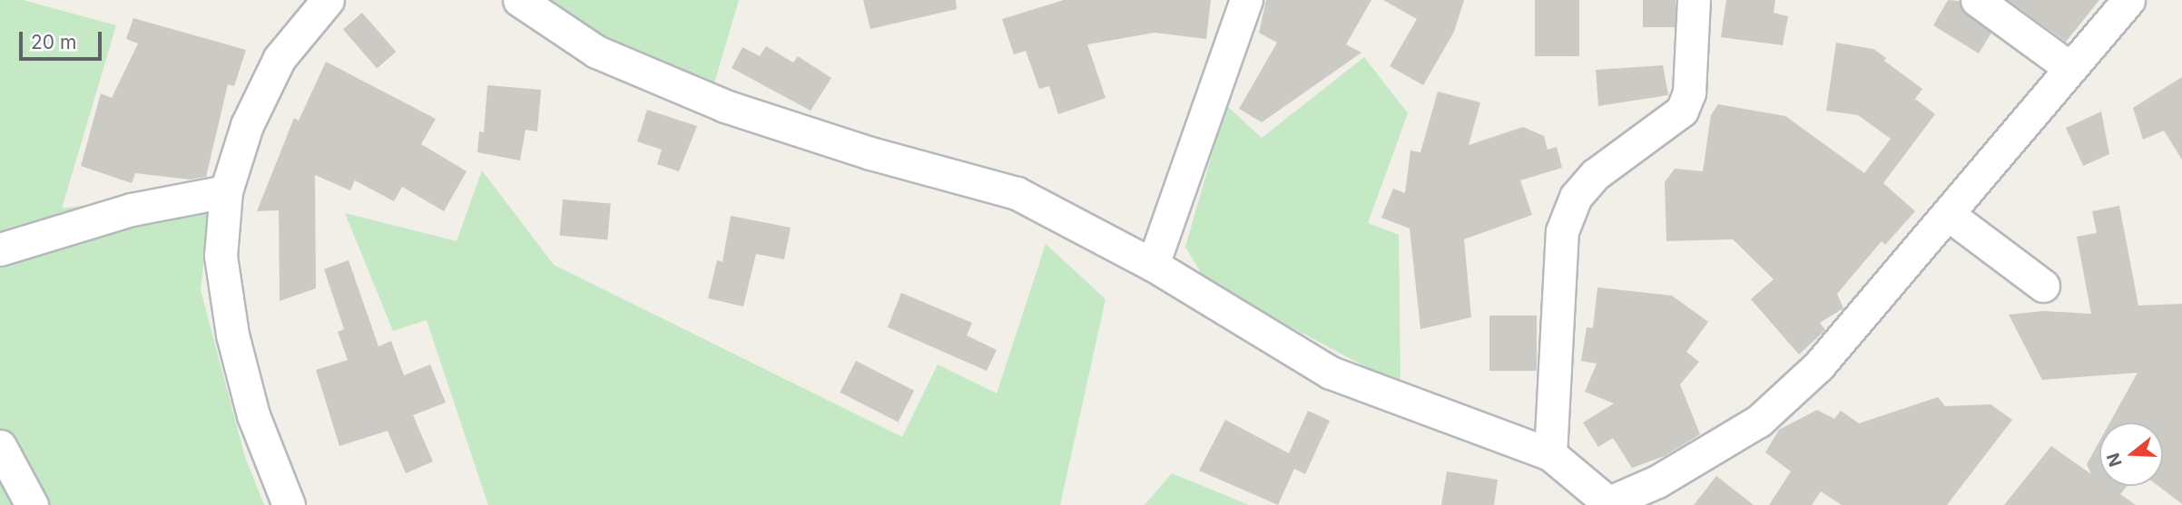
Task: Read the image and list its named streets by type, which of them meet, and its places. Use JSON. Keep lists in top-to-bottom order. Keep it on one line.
{"scale_bar":"20 m","north":"left"}
